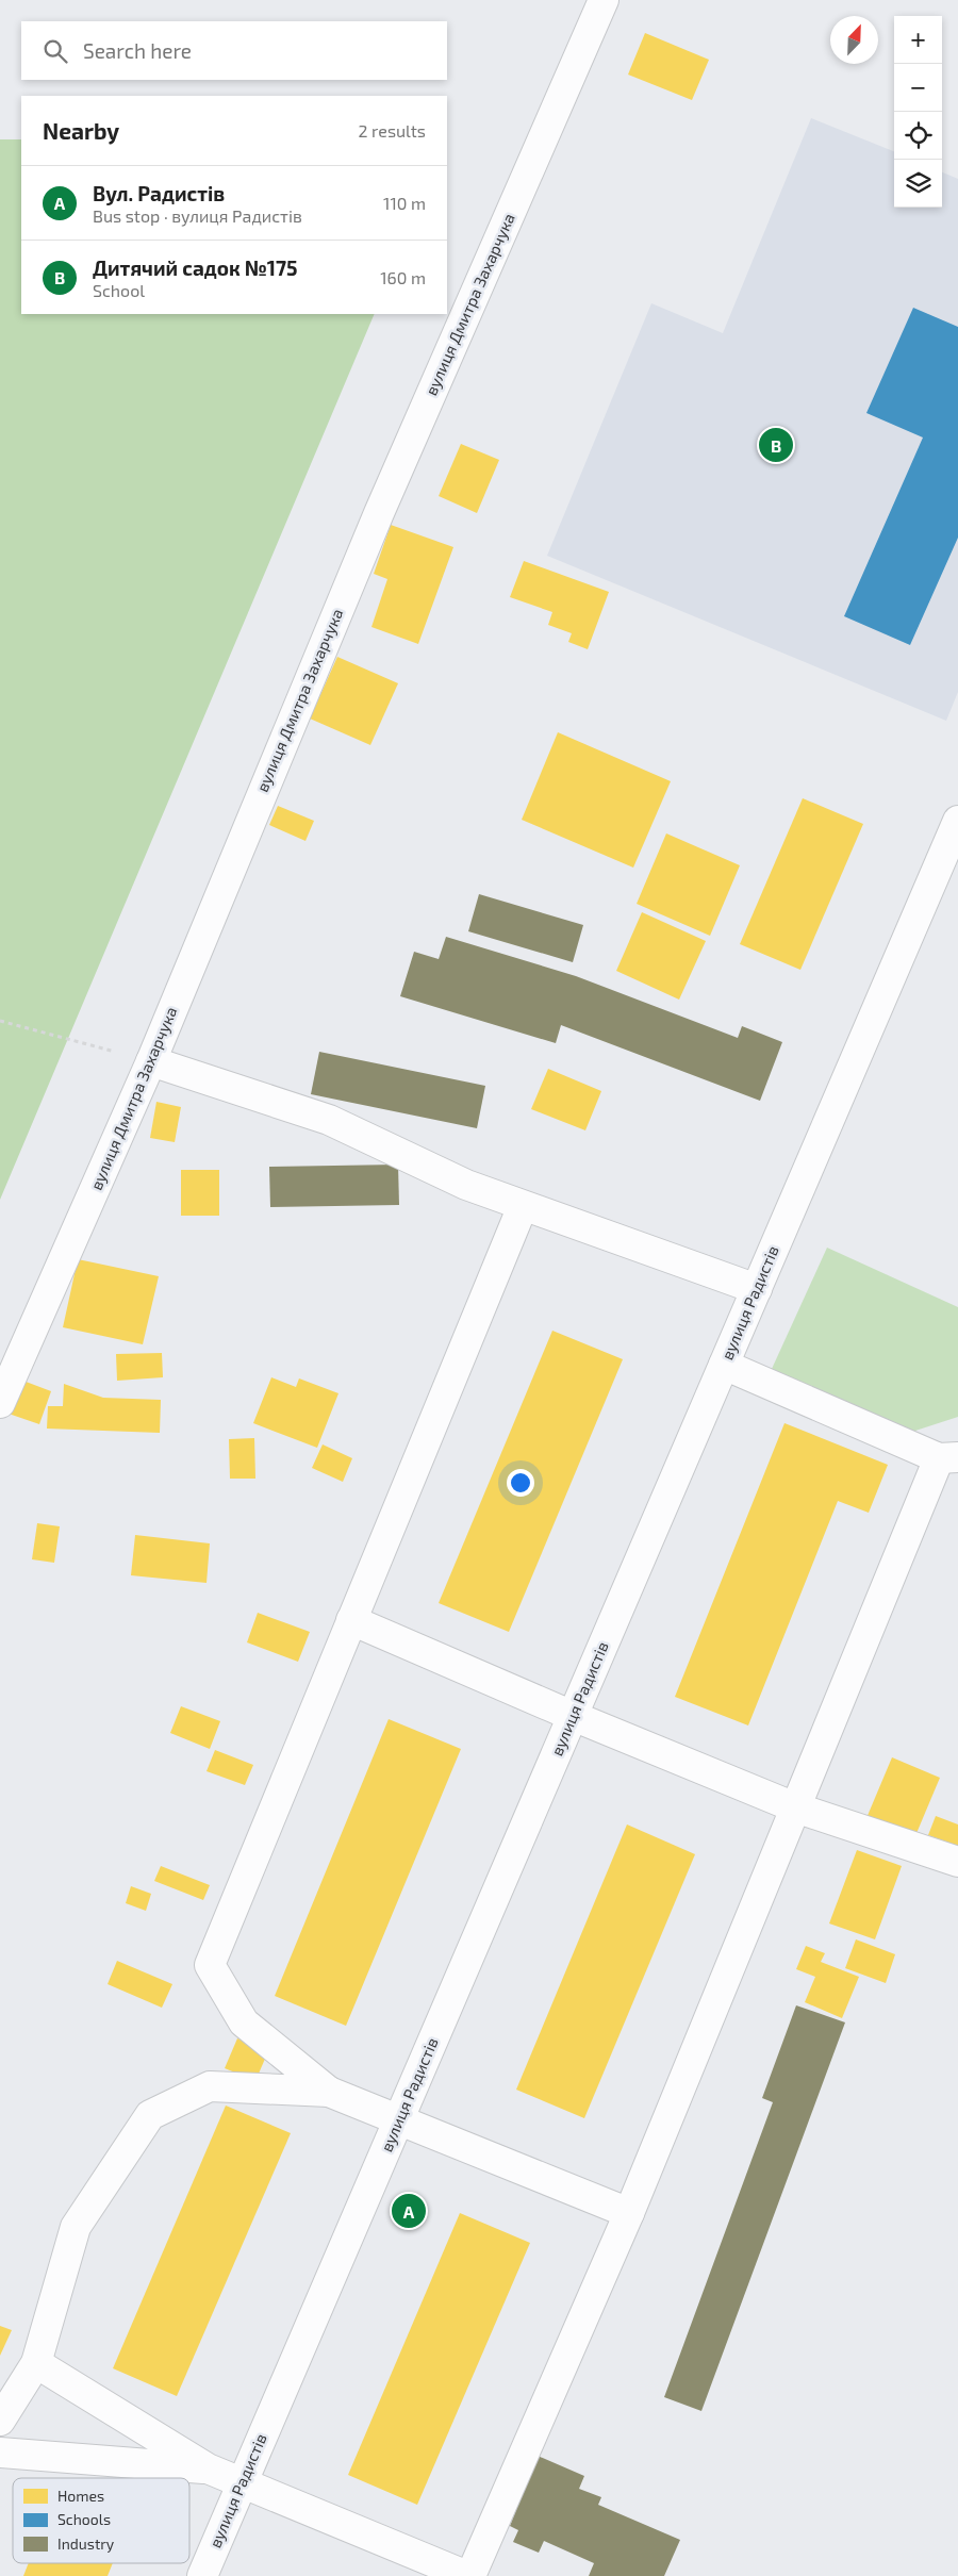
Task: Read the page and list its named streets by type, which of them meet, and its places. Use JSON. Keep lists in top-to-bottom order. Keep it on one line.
{"streets":{"street":["вулиця Дмитра Захарчука","вулиця Радистів"]},"legend":["Homes","Schools","Industry"],"north":"top right","page":{"map_buttons":["+","−"],"search":"Search here","heading":["Nearby","2 results"],"list":[{"mark":"A","name":"Вул. Радистів","note":"Bus stop · вулиця Радистів","value":"110 m"},{"mark":"B","name":"Дитячий садок №175","note":"School","value":"160 m"}],"pins":["B","A"]}}
